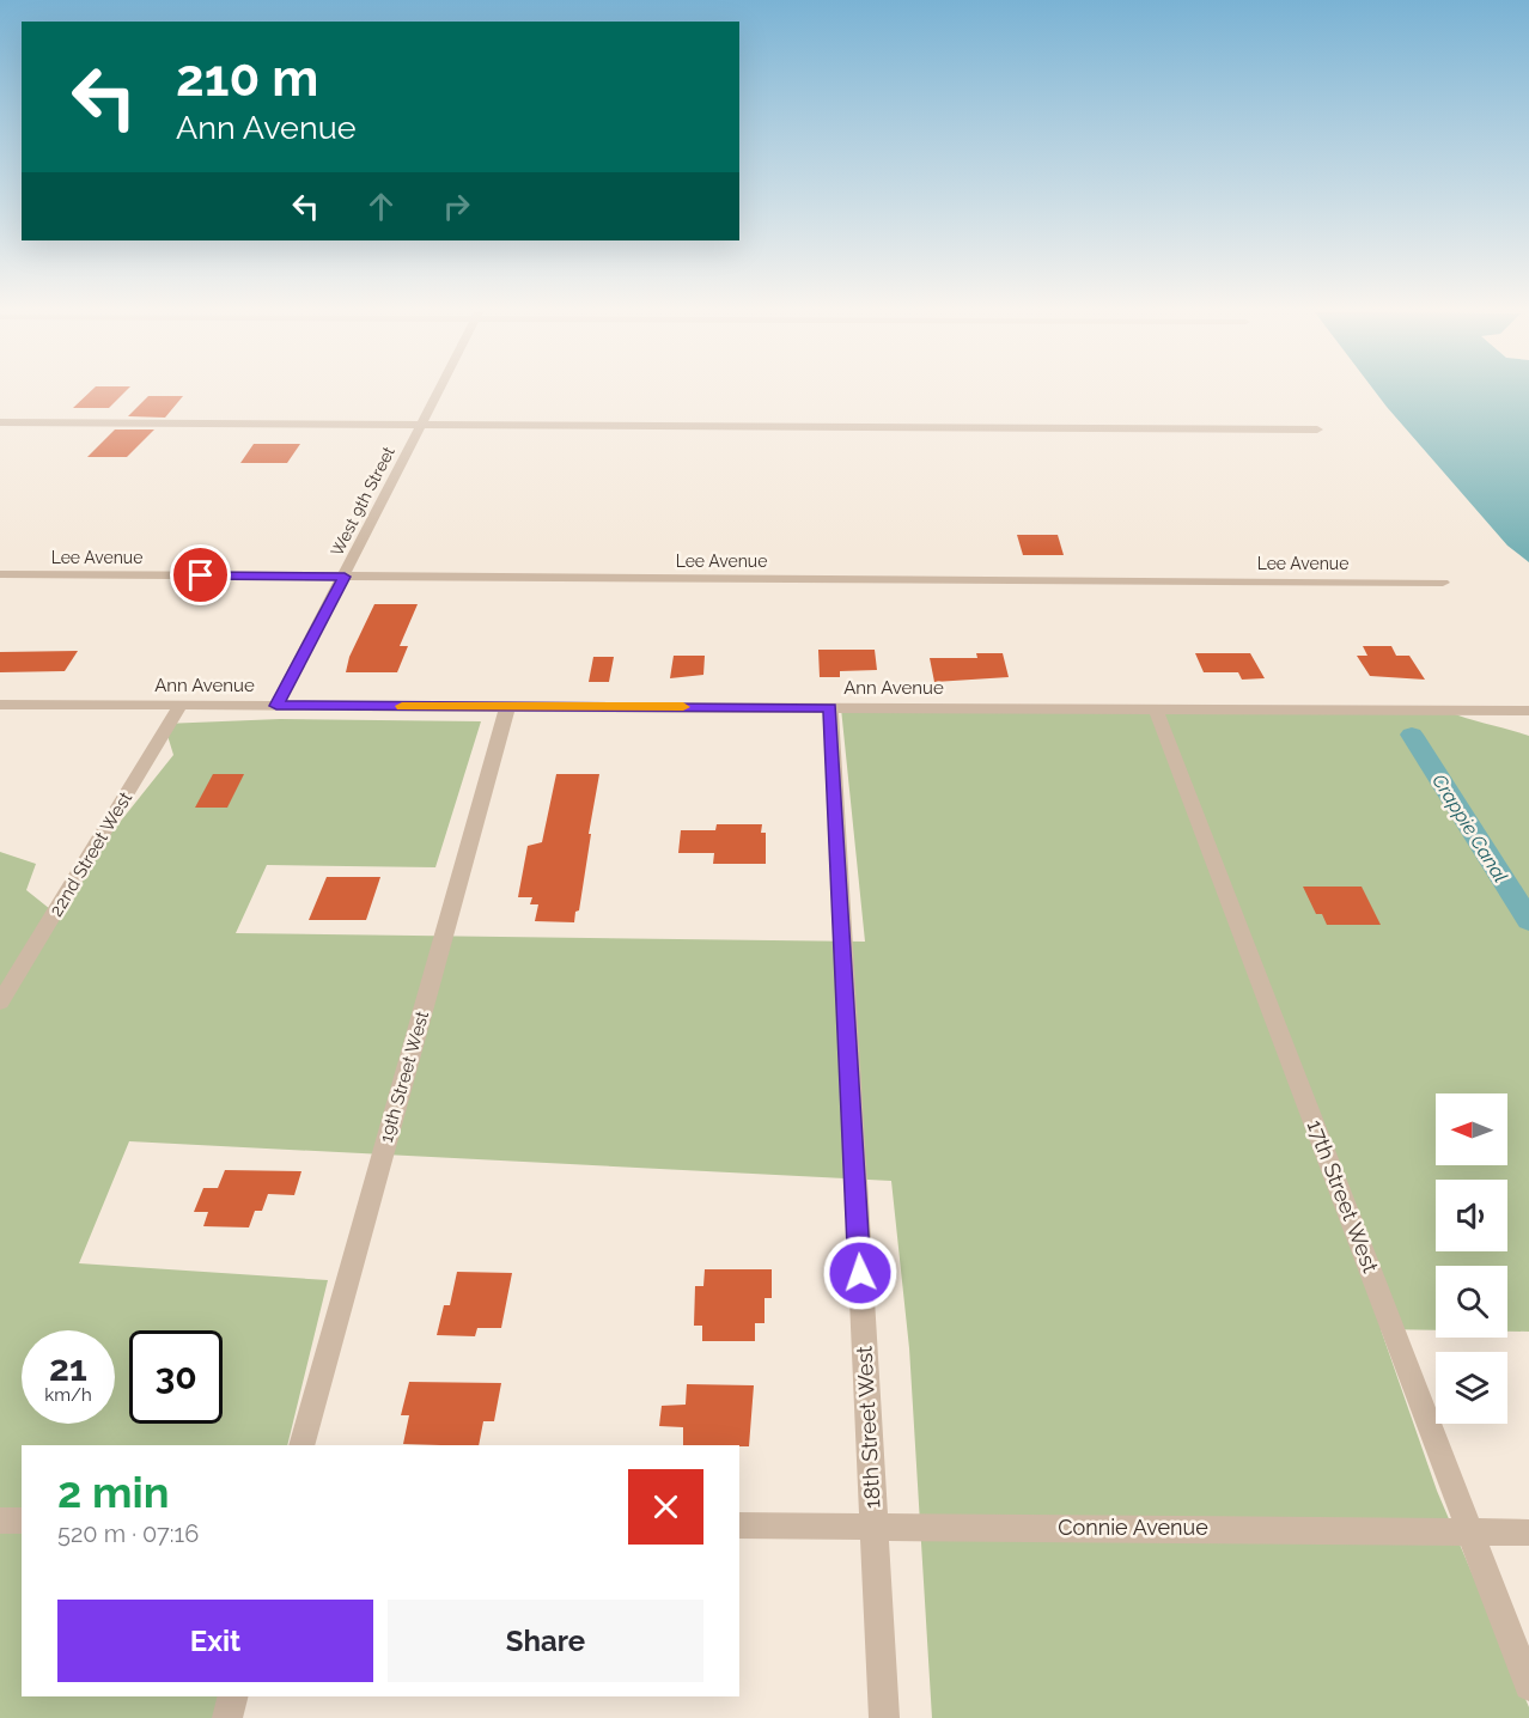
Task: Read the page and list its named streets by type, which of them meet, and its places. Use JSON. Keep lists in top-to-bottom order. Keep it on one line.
{"streets":{"street":["West 9th Street","Lee Avenue","Ann Avenue","22nd Street West","19th Street West","17th Street West","18th Street West","Connie Avenue"]},"crossings":[["West 9th Street","Lee Avenue"],["West 9th Street","Ann Avenue"],["Ann Avenue","22nd Street West"],["Ann Avenue","19th Street West"],["Ann Avenue","17th Street West"],["Ann Avenue","18th Street West"],["17th Street West","Connie Avenue"],["18th Street West","Connie Avenue"]],"water":["Crappie Canal"],"north":"left","page":{"turn":["210 m","Ann Avenue"],"speed":"21 km/h","limit":"30","heading":["2 min","520 m · 07:16"],"buttons":["Exit","Share"]}}
